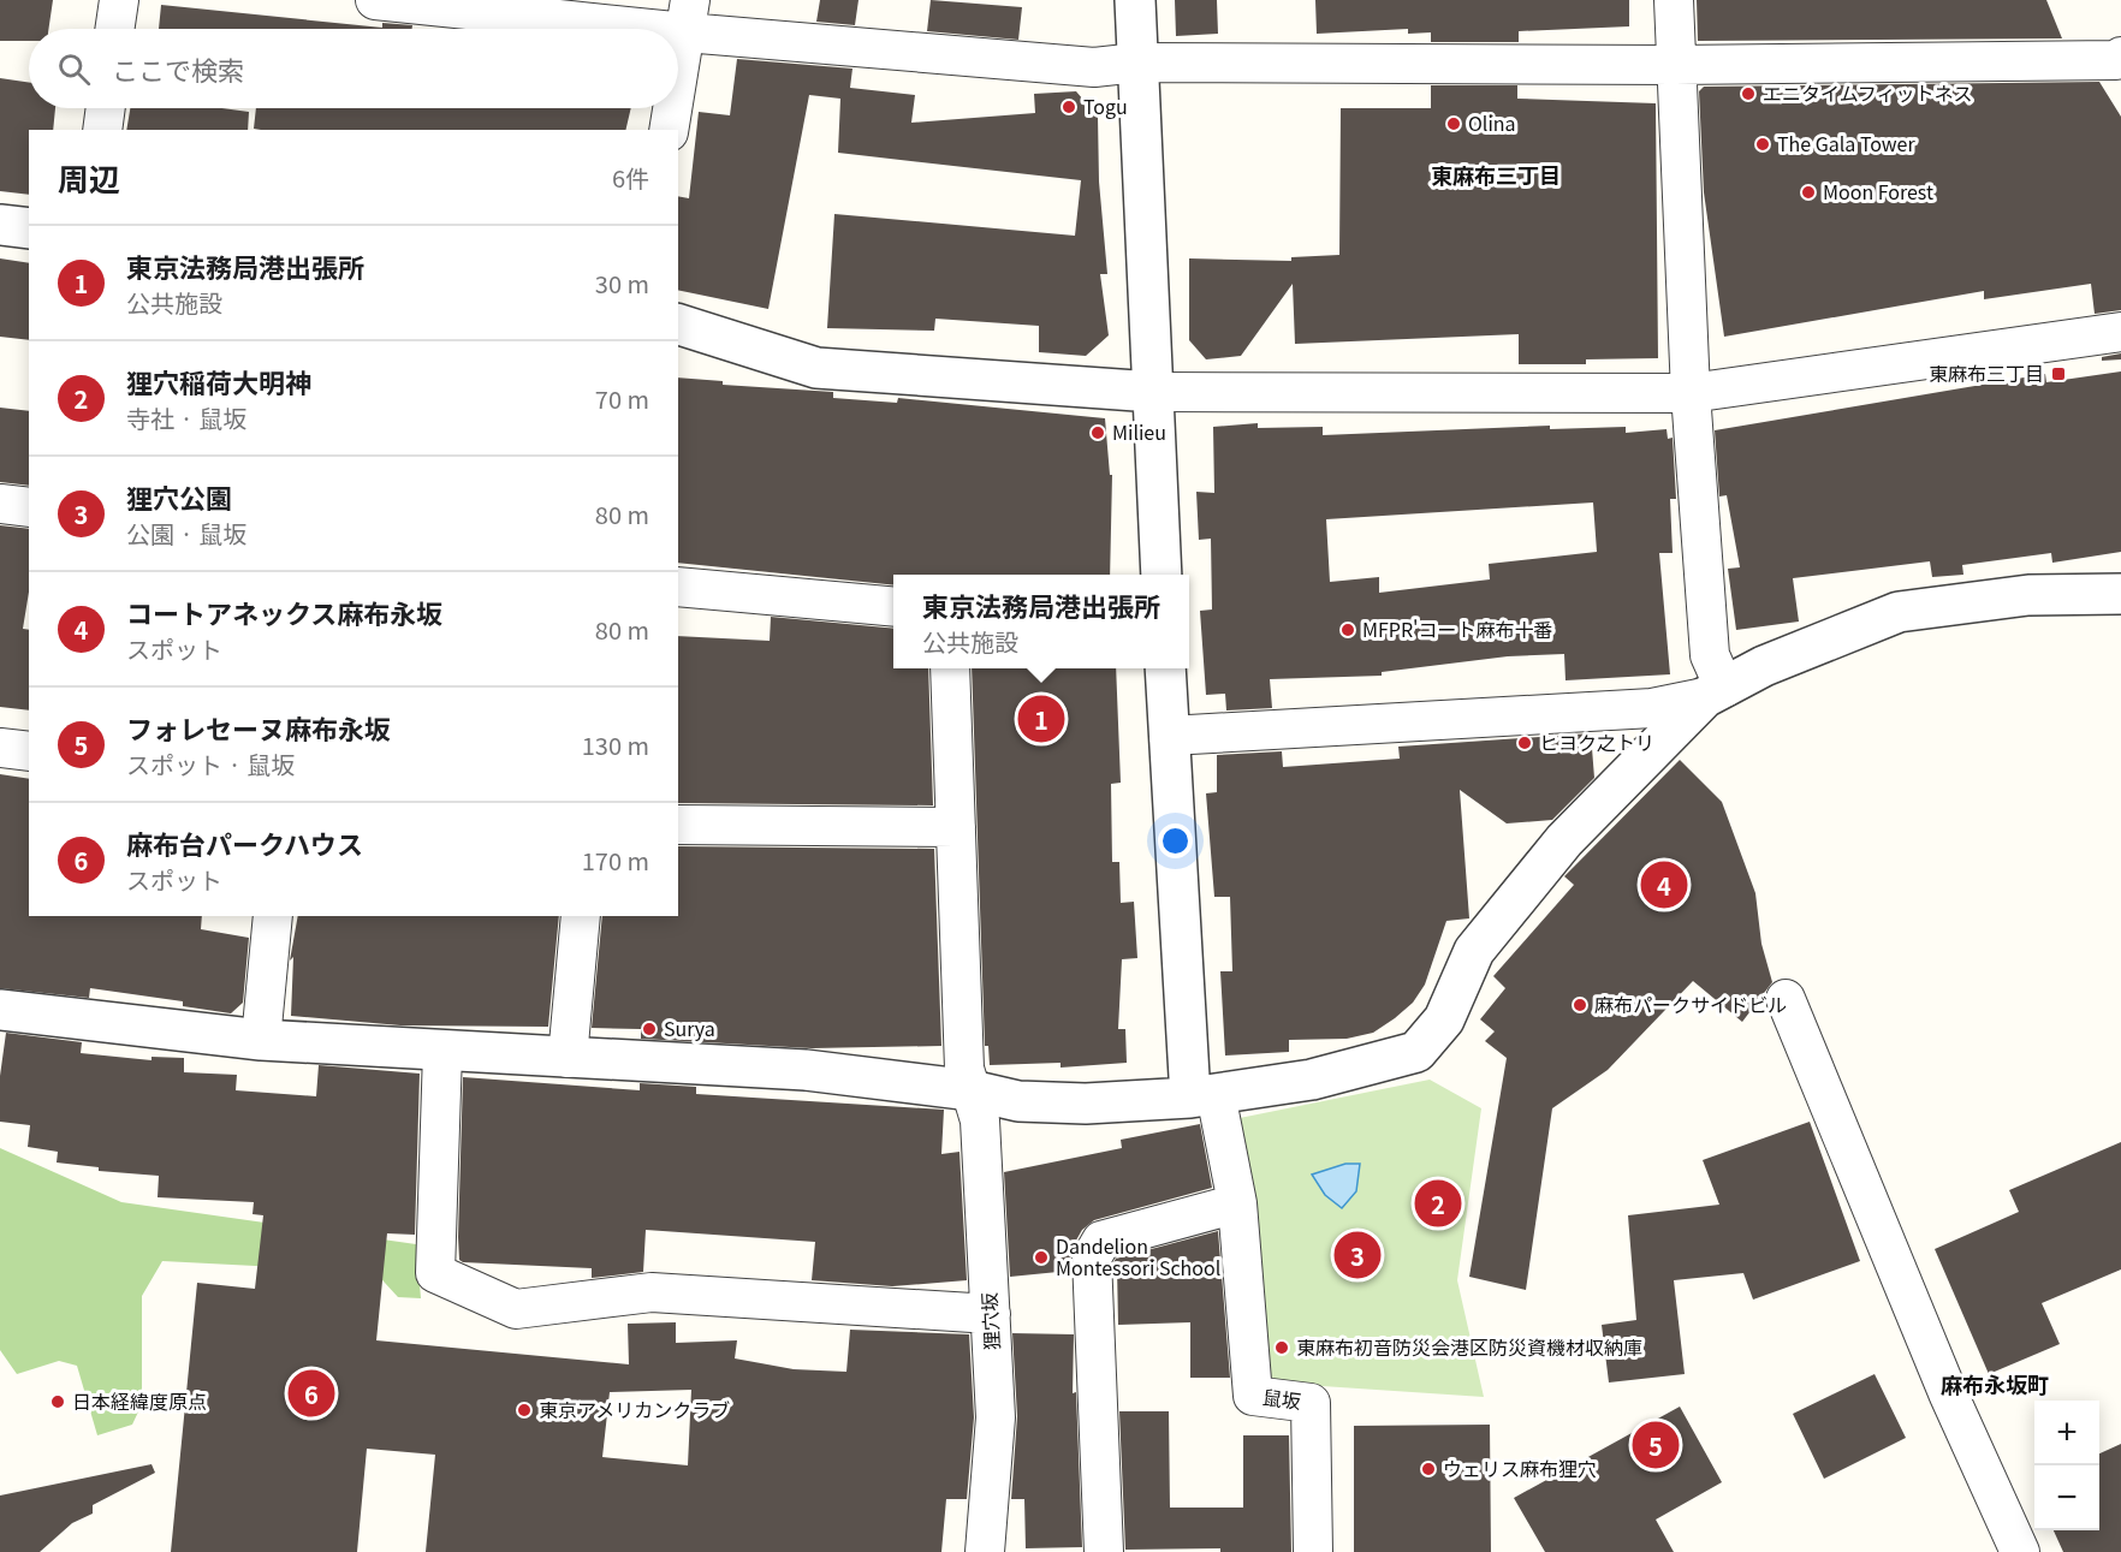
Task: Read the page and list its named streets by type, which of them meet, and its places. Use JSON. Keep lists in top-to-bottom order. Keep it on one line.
{"streets":{"street":["狸穴坂","鼠坂"]},"districts":["東麻布三丁目","麻布永坂町"],"places":{"other":["エニタイムフィットネス","Togu","Olina","The Gala Tower","Moon Forest","Milieu","MFPR'コート麻布十番","ヒヨク之トリ","麻布パークサイドビル","Surya","Dandelion Montessori School","東麻布初音防災会港区防災資機材収納庫","日本経緯度原点","東京アメリカンクラブ","ウェリス麻布狸穴"],"transit":["東麻布三丁目"]},"page":{"search":"ここで検索","heading":["周辺","6件"],"list":[{"mark":"1","name":"東京法務局港出張所","note":"公共施設","value":"30 m"},{"mark":"2","name":"狸穴稲荷大明神","note":"寺社 · 鼠坂","value":"70 m"},{"mark":"3","name":"狸穴公園","note":"公園 · 鼠坂","value":"80 m"},{"mark":"4","name":"コートアネックス麻布永坂","note":"スポット","value":"80 m"},{"mark":"5","name":"フォレセーヌ麻布永坂","note":"スポット · 鼠坂","value":"130 m"},{"mark":"6","name":"麻布台パークハウス","note":"スポット","value":"170 m"}],"popup":["東京法務局港出張所","公共施設"],"pins":["1","4","2","3","6","5"],"map_buttons":["+","−"]}}
